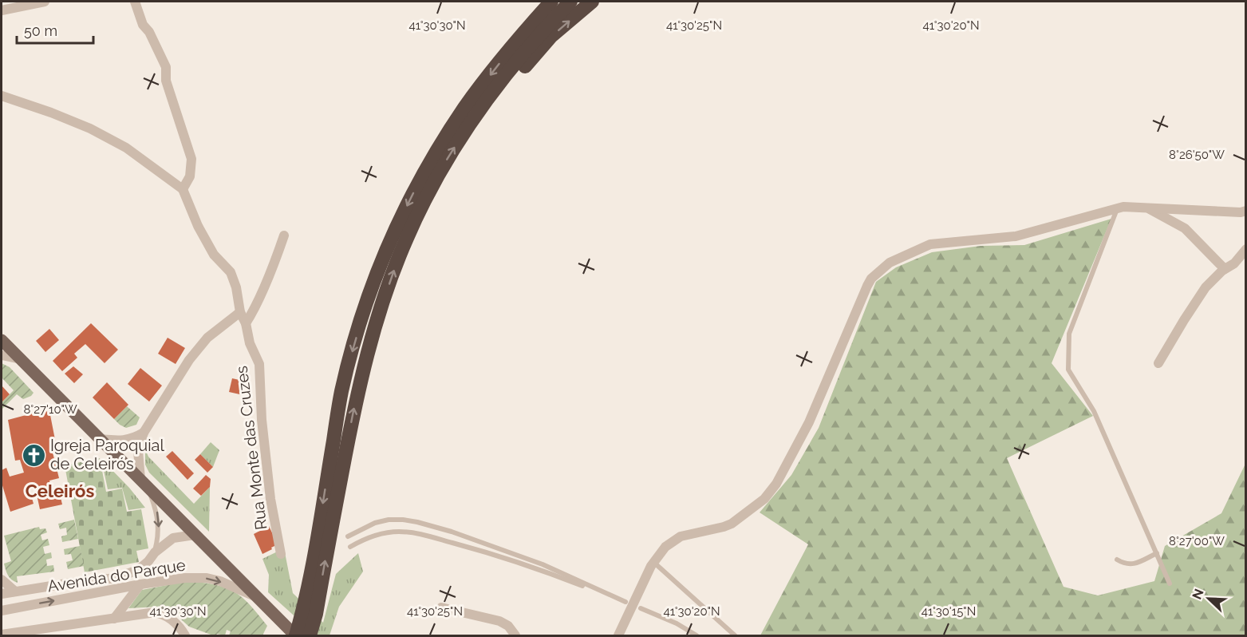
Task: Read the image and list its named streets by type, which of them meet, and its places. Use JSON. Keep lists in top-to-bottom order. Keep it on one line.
{"streets":{"street":["Rua Monte das Cruzes","Avenida do Parque"]},"one_way":["Avenida do Parque"],"districts":["Celeirós"],"places":{"church":["Igreja Paroquial de Celeirós"]},"scale_bar":"50 m","north":"top left","coordinates":["41°30'30\"N","41°30'25\"N","41°30'20\"N","8°26'50\"W","8°27'10\"W","8°27'00\"W","41°30'15\"N"]}
